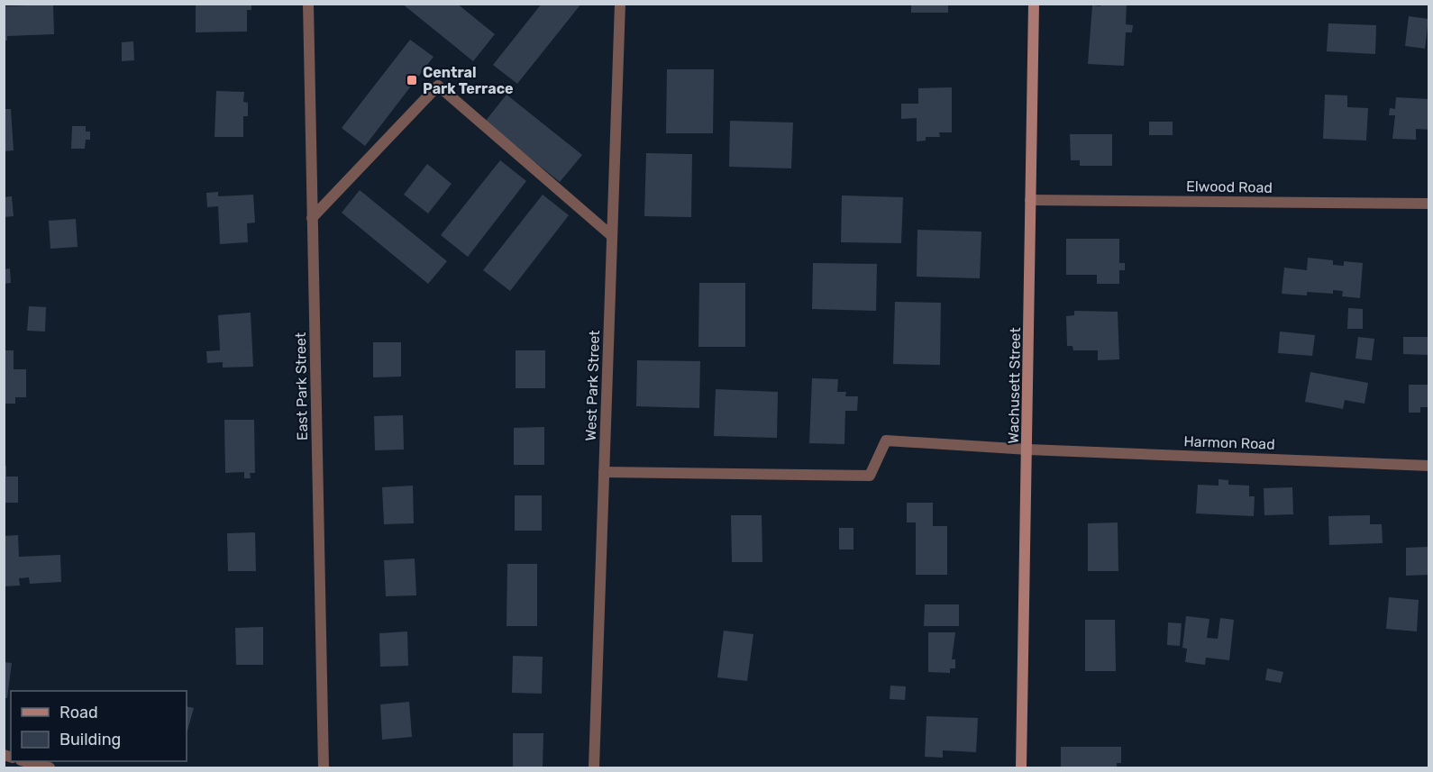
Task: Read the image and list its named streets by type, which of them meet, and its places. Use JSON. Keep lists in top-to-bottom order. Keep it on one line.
{"streets":{"street":["Elwood Road","West Park Street","Wachusett Street","East Park Street","Harmon Road"]},"crossings":[["Elwood Road","Wachusett Street"],["West Park Street","Harmon Road"],["Wachusett Street","Harmon Road"]],"places":{"transit":["Central Park Terrace"]},"legend":["Road","Building"]}
